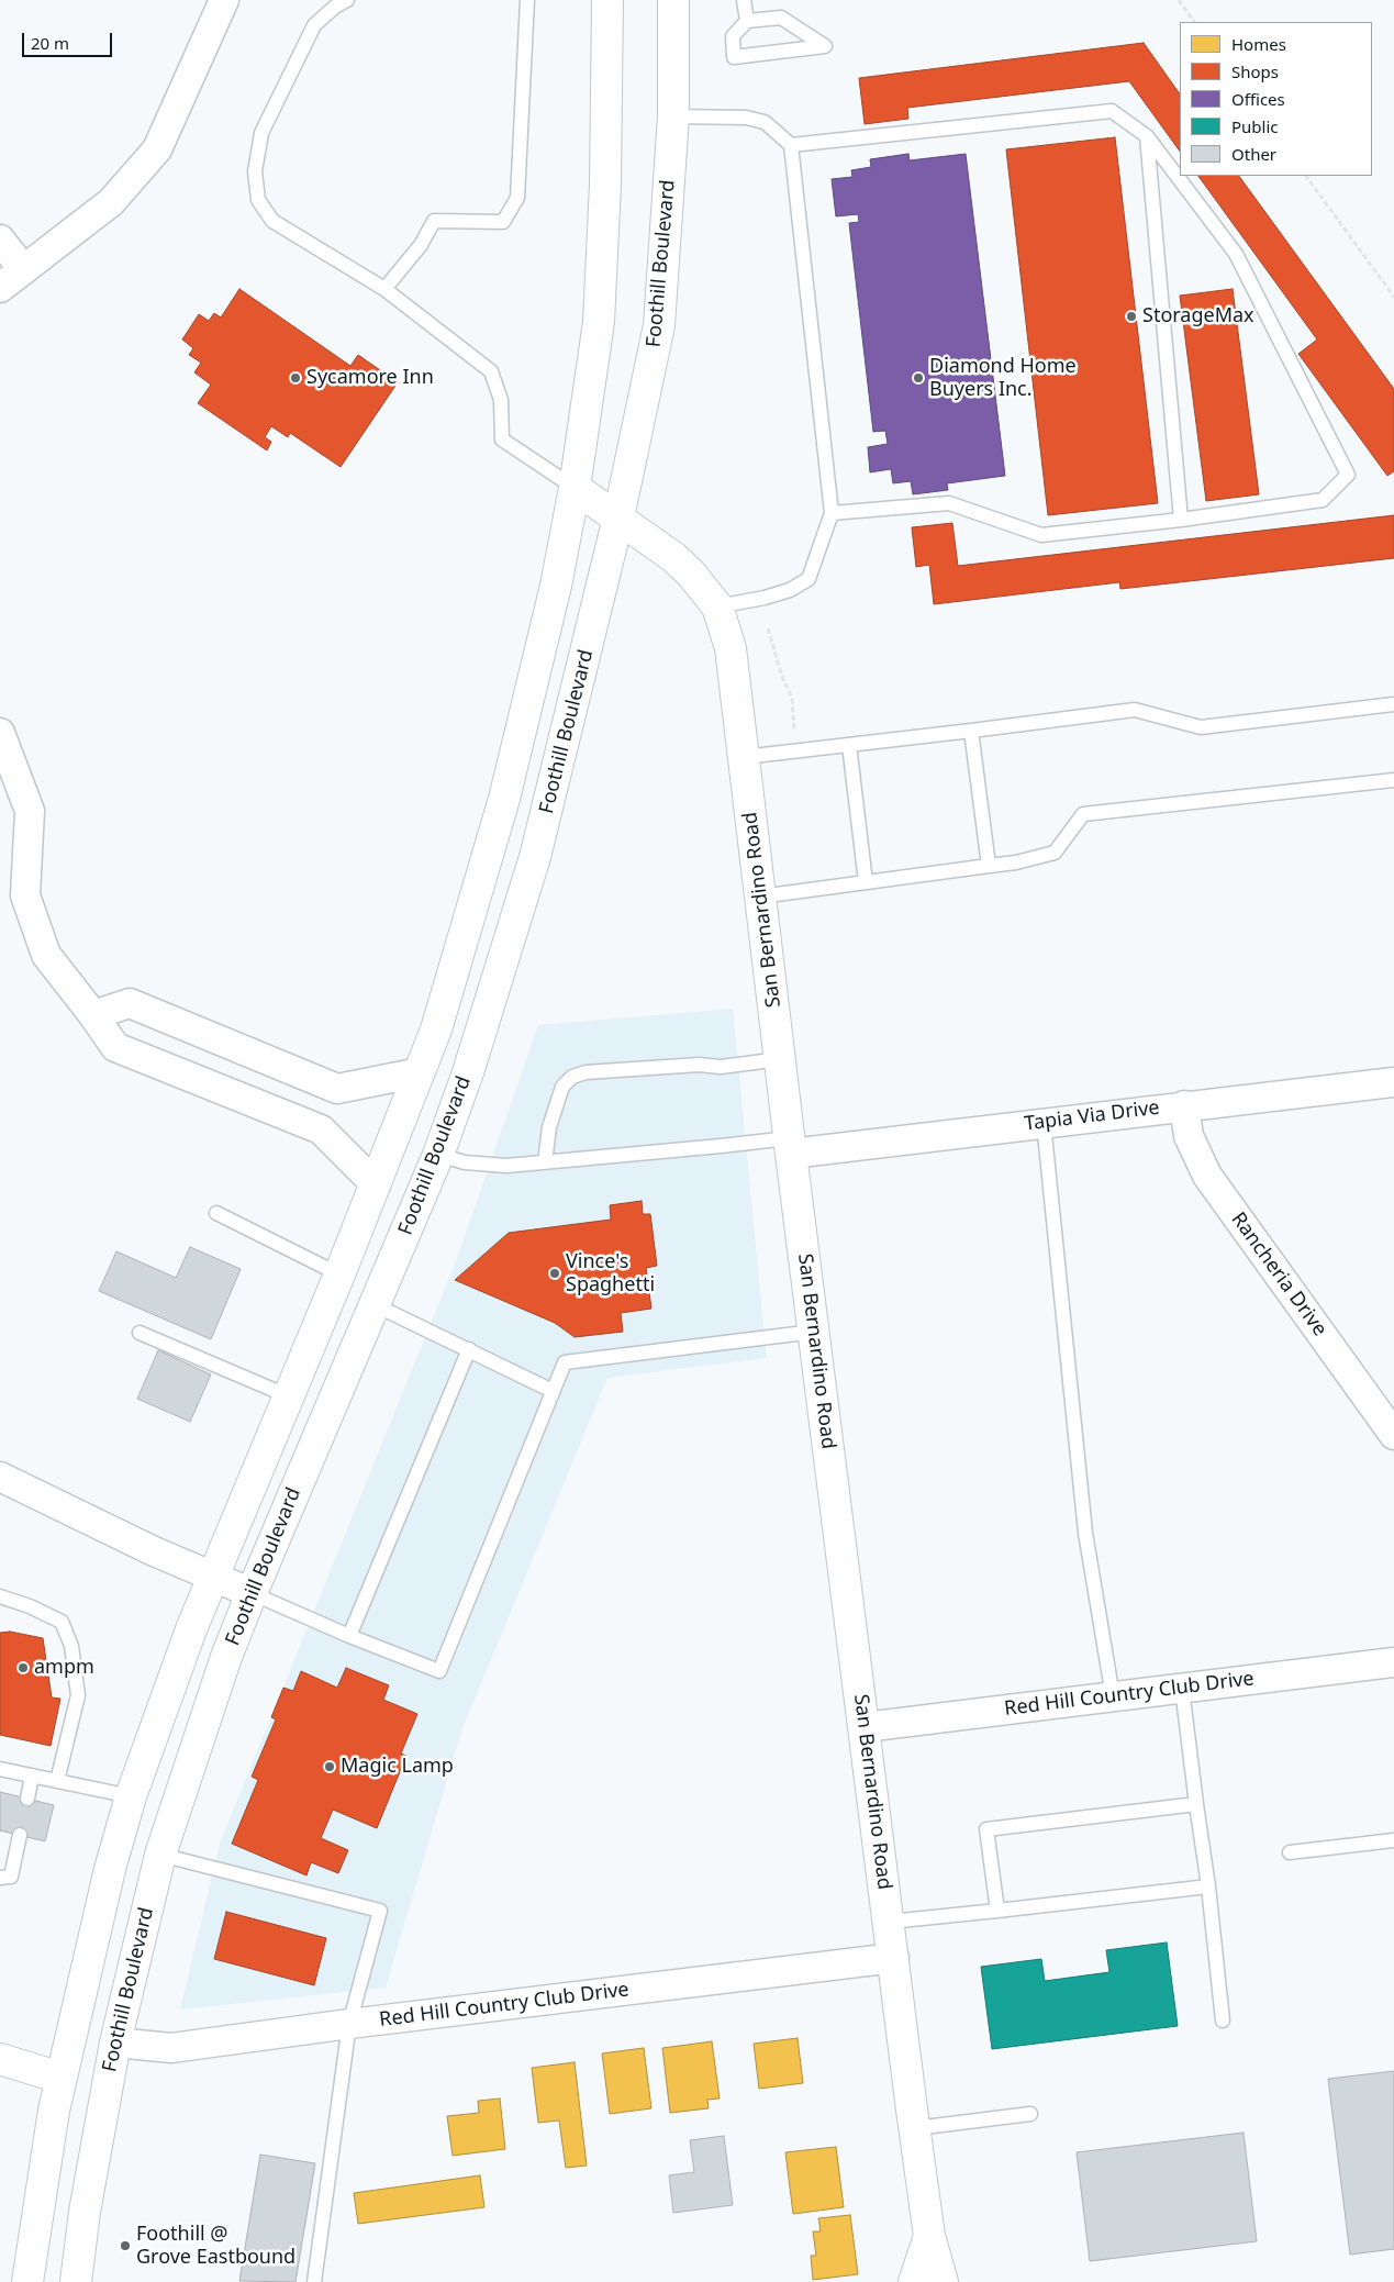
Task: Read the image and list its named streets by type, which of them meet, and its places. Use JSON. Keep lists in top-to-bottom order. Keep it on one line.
{"streets":{"main road":["Foothill Boulevard","San Bernardino Road"],"street":["Tapia Via Drive","Rancheria Drive","Red Hill Country Club Drive"]},"crossings":[["Foothill Boulevard","San Bernardino Road"],["Foothill Boulevard","Red Hill Country Club Drive"],["San Bernardino Road","Tapia Via Drive"],["San Bernardino Road","Red Hill Country Club Drive"],["Tapia Via Drive","Rancheria Drive"]],"places":["StorageMax","Sycamore Inn","Diamond Home Buyers Inc.","Vince's Spaghetti","ampm","Magic Lamp","Foothill @ Grove Eastbound"],"legend":["Homes","Shops","Offices","Public","Other"],"scale_bar":"20 m"}
